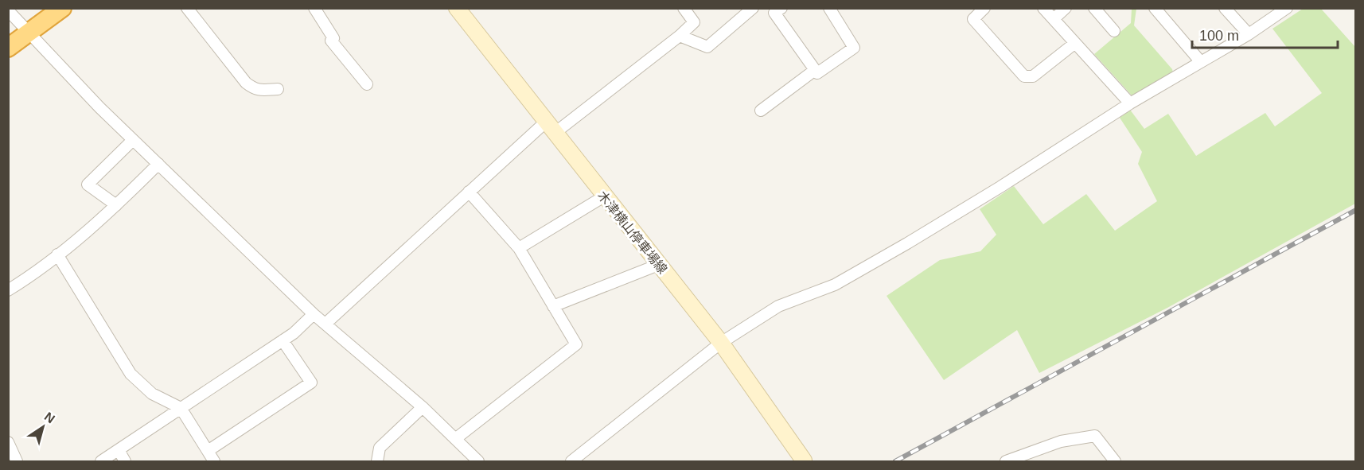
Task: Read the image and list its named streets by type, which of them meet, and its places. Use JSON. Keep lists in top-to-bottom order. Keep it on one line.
{"streets":{"main road":["木津横山停車場線"]},"scale_bar":"100 m","north":"top right"}
